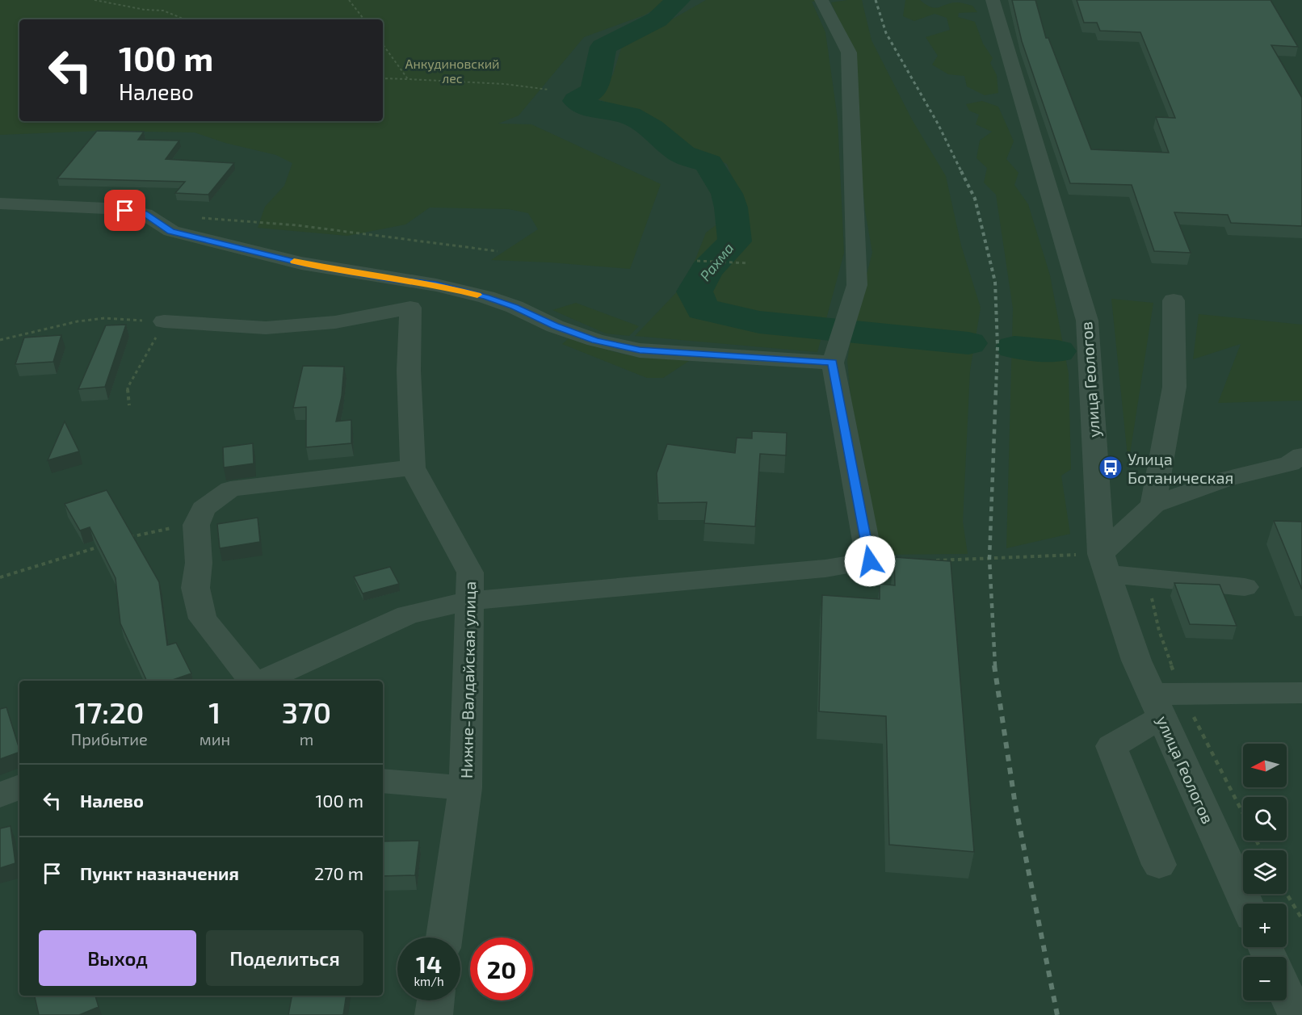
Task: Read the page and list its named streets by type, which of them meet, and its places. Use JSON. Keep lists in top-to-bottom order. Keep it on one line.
{"streets":{"street":["улица Геологов","Нижне-Валдайская улица"]},"water":["Рахма"],"parks":["Анкудиновский лес"],"places":{"bus stop":["Улица Ботаническая"]},"north":"left","page":{"turn":["100 m","Налево"],"eta":["17:20","Прибытие","1","мин","370","m"],"map_buttons":["+","−"],"list":[{"name":"Налево","value":"100 m"},{"name":"Пункт назначения","value":"270 m"}],"buttons":["Выход","Поделиться"],"speed":"14 km/h","limit":"20"}}
